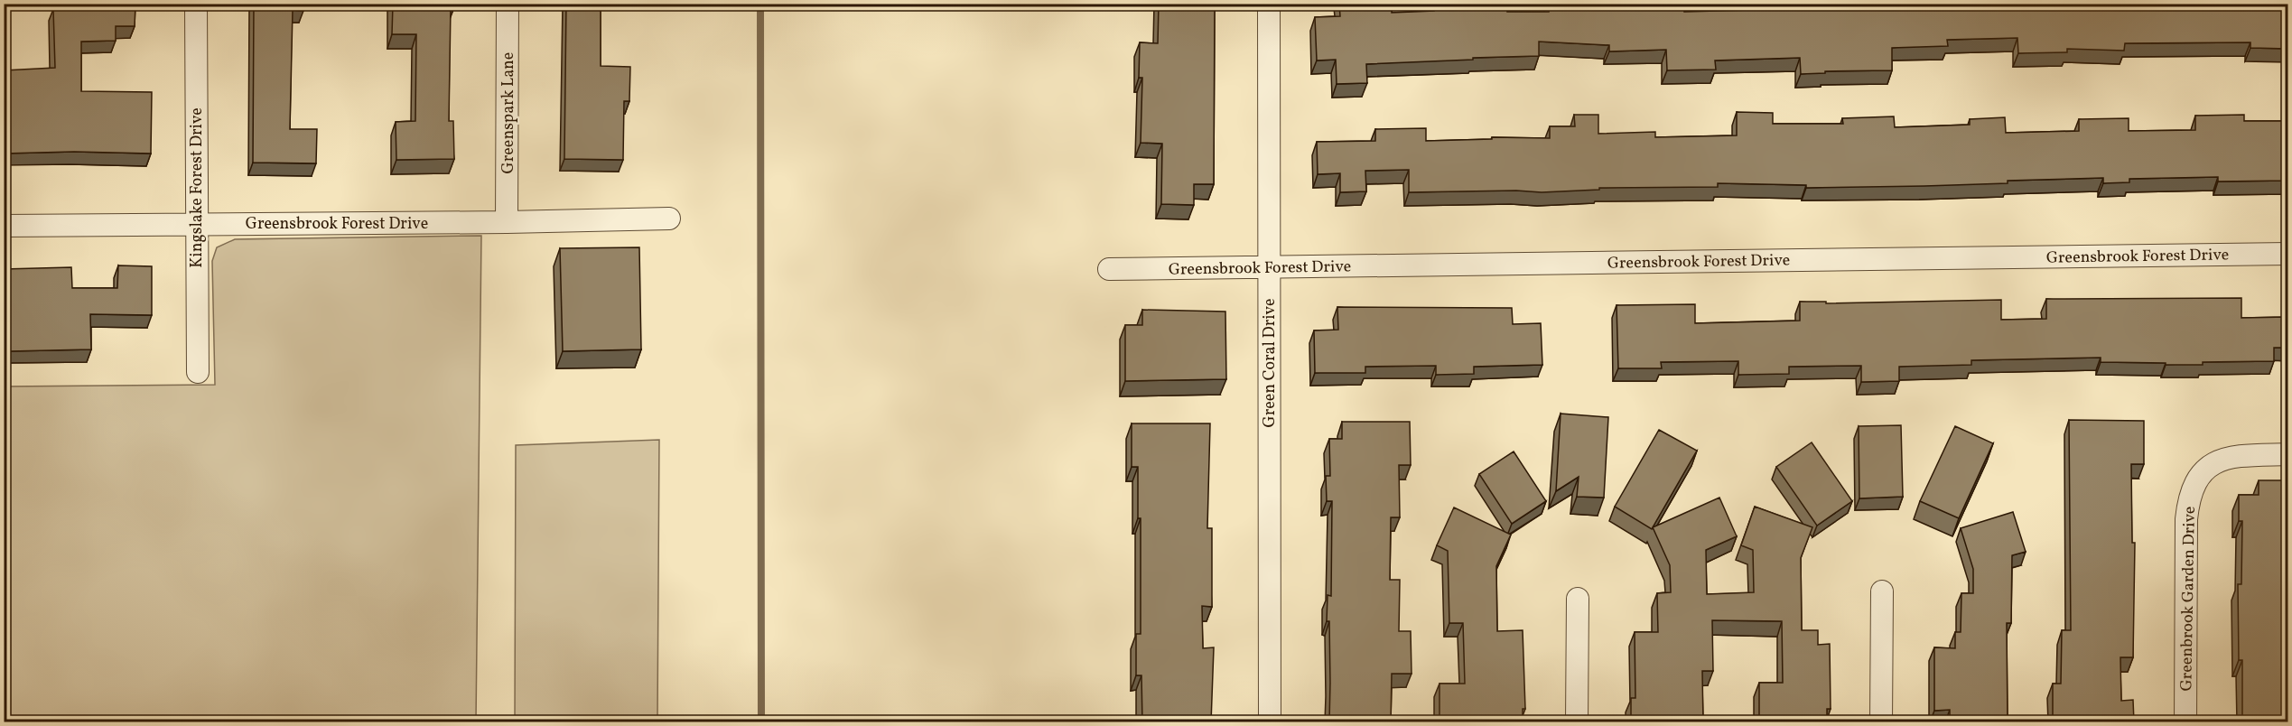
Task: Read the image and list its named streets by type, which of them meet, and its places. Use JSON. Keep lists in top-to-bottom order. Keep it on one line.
{"streets":{"street":["Greenspark Lane","Kingslake Forest Drive","Greensbrook Forest Drive","Green Coral Drive","Greenbrook Garden Drive"]},"crossings":[["Greenspark Lane","Greensbrook Forest Drive"],["Kingslake Forest Drive","Greensbrook Forest Drive"],["Greensbrook Forest Drive","Green Coral Drive"]]}
